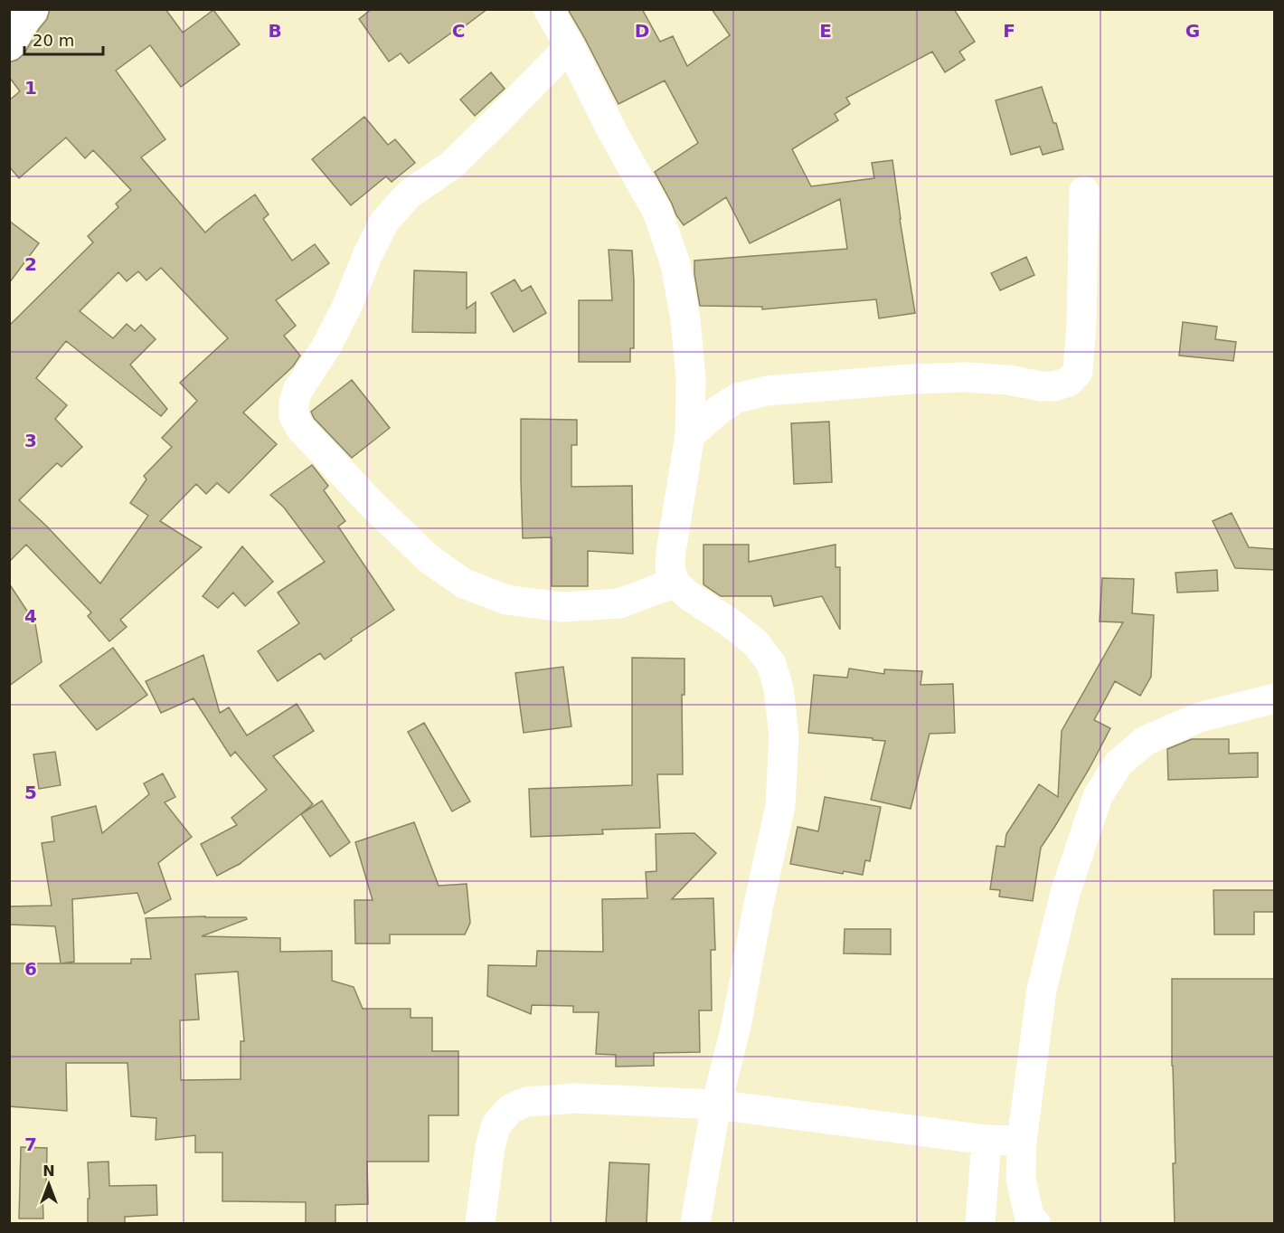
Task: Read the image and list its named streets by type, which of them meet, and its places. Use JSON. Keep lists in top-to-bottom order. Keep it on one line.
{"scale_bar":"20 m","north":"top","grid":{"columns":["B","C","D","E","F","G"],"rows":["1","2","3","4","5","6","7"]}}
